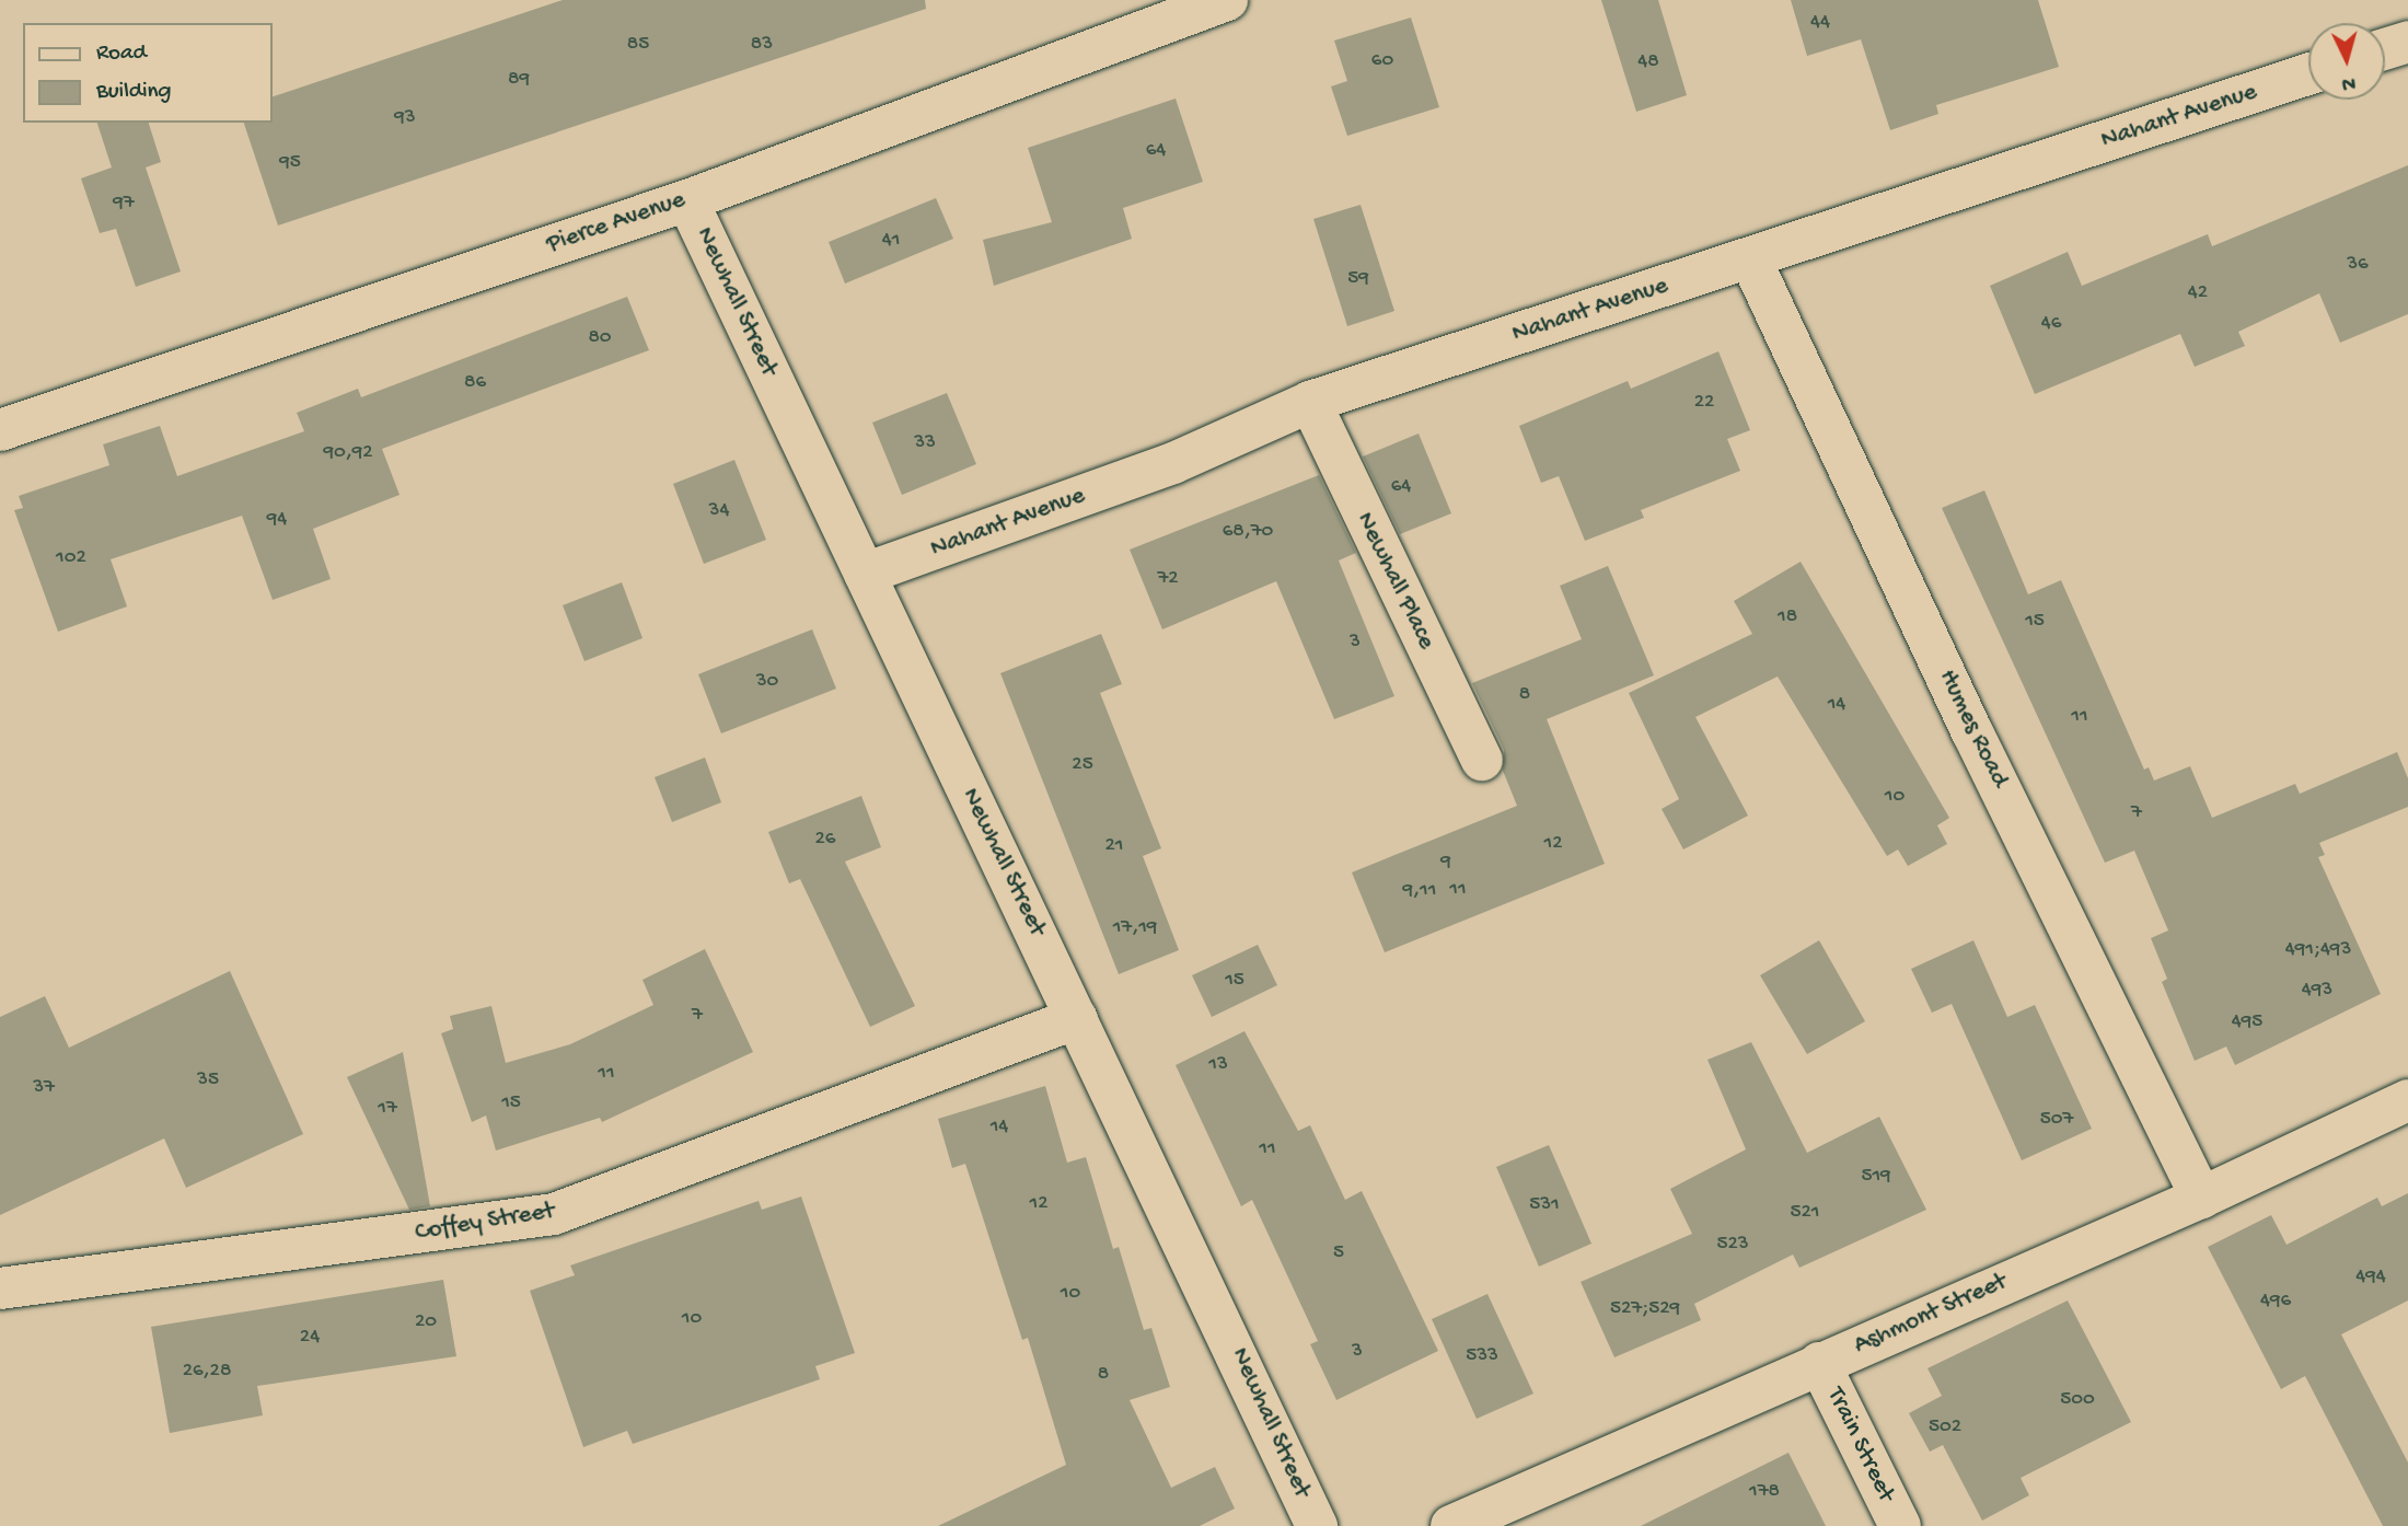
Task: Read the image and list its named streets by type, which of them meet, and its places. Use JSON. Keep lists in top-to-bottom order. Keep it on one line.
{"streets":{"street":["Nahant Avenue","Pierce Avenue","Newhall Street","Newhall Place","Humes Road","Coffey Street","Ashmont Street","Train Street"]},"crossings":[["Nahant Avenue","Newhall Street"],["Nahant Avenue","Newhall Place"],["Nahant Avenue","Humes Road"],["Pierce Avenue","Newhall Street"],["Newhall Street","Coffey Street"],["Humes Road","Ashmont Street"],["Ashmont Street","Train Street"]],"house_numbers":["44","85","83","60","48","89","93","64","95","97","41","36","59","42","46","80","86","22","33","90,92","64","34","94","68,70","102","72","18","15","3","30","8","14","11","25","10","7","26","12","21","9","11","9,11","17,19","491;493","15","493","7","495","13","11","35","37","15","17","507","14","11","519","12","531","521","523","5","494","10","496","527;529","10","20","24","3","533","26,28","8","500","502","178"],"legend":["Road","Building"],"north":"bottom"}
